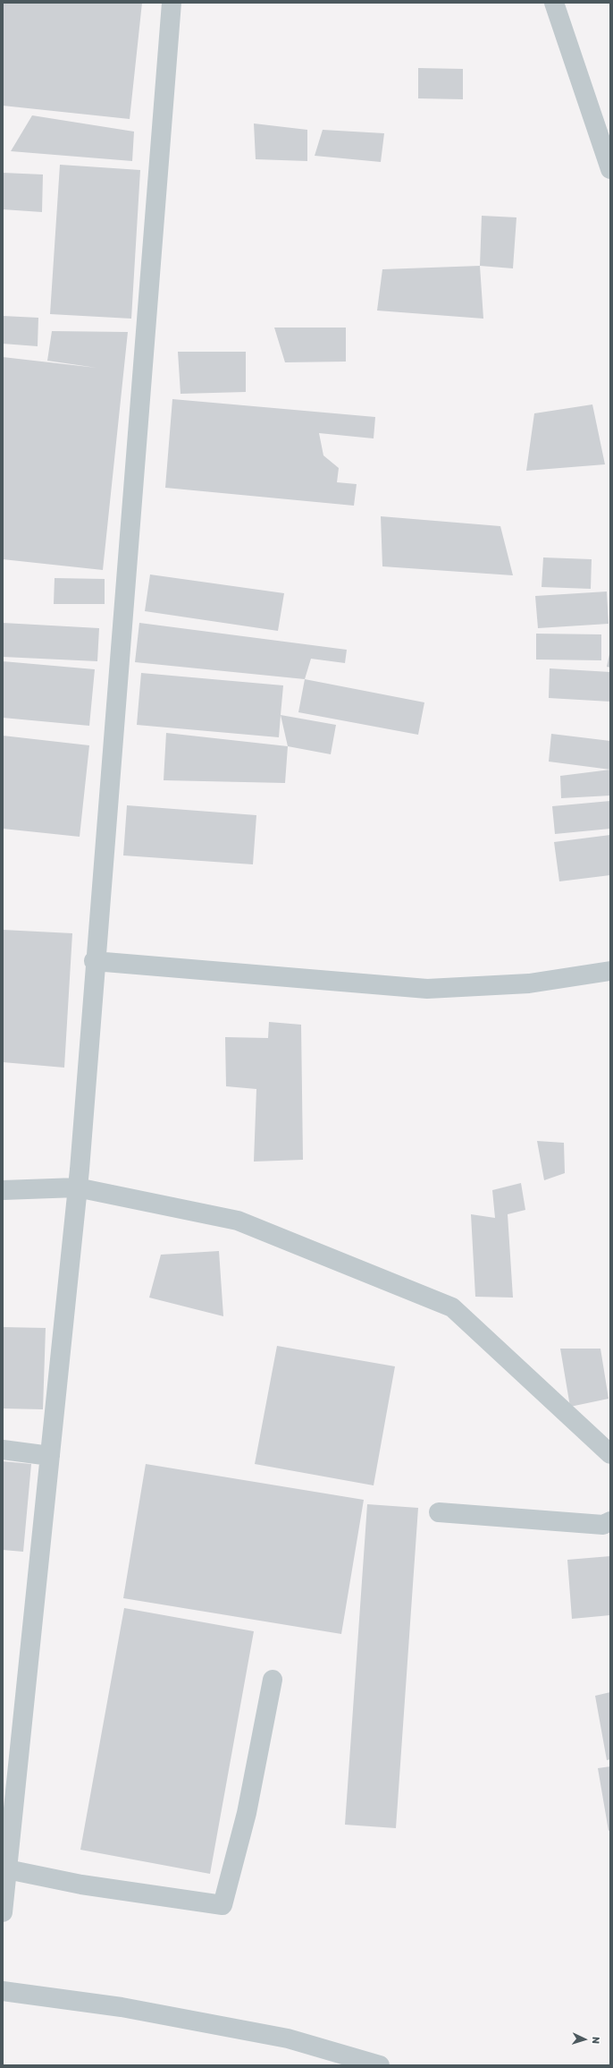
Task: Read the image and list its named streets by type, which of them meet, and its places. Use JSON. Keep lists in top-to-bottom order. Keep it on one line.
{"north":"right"}
